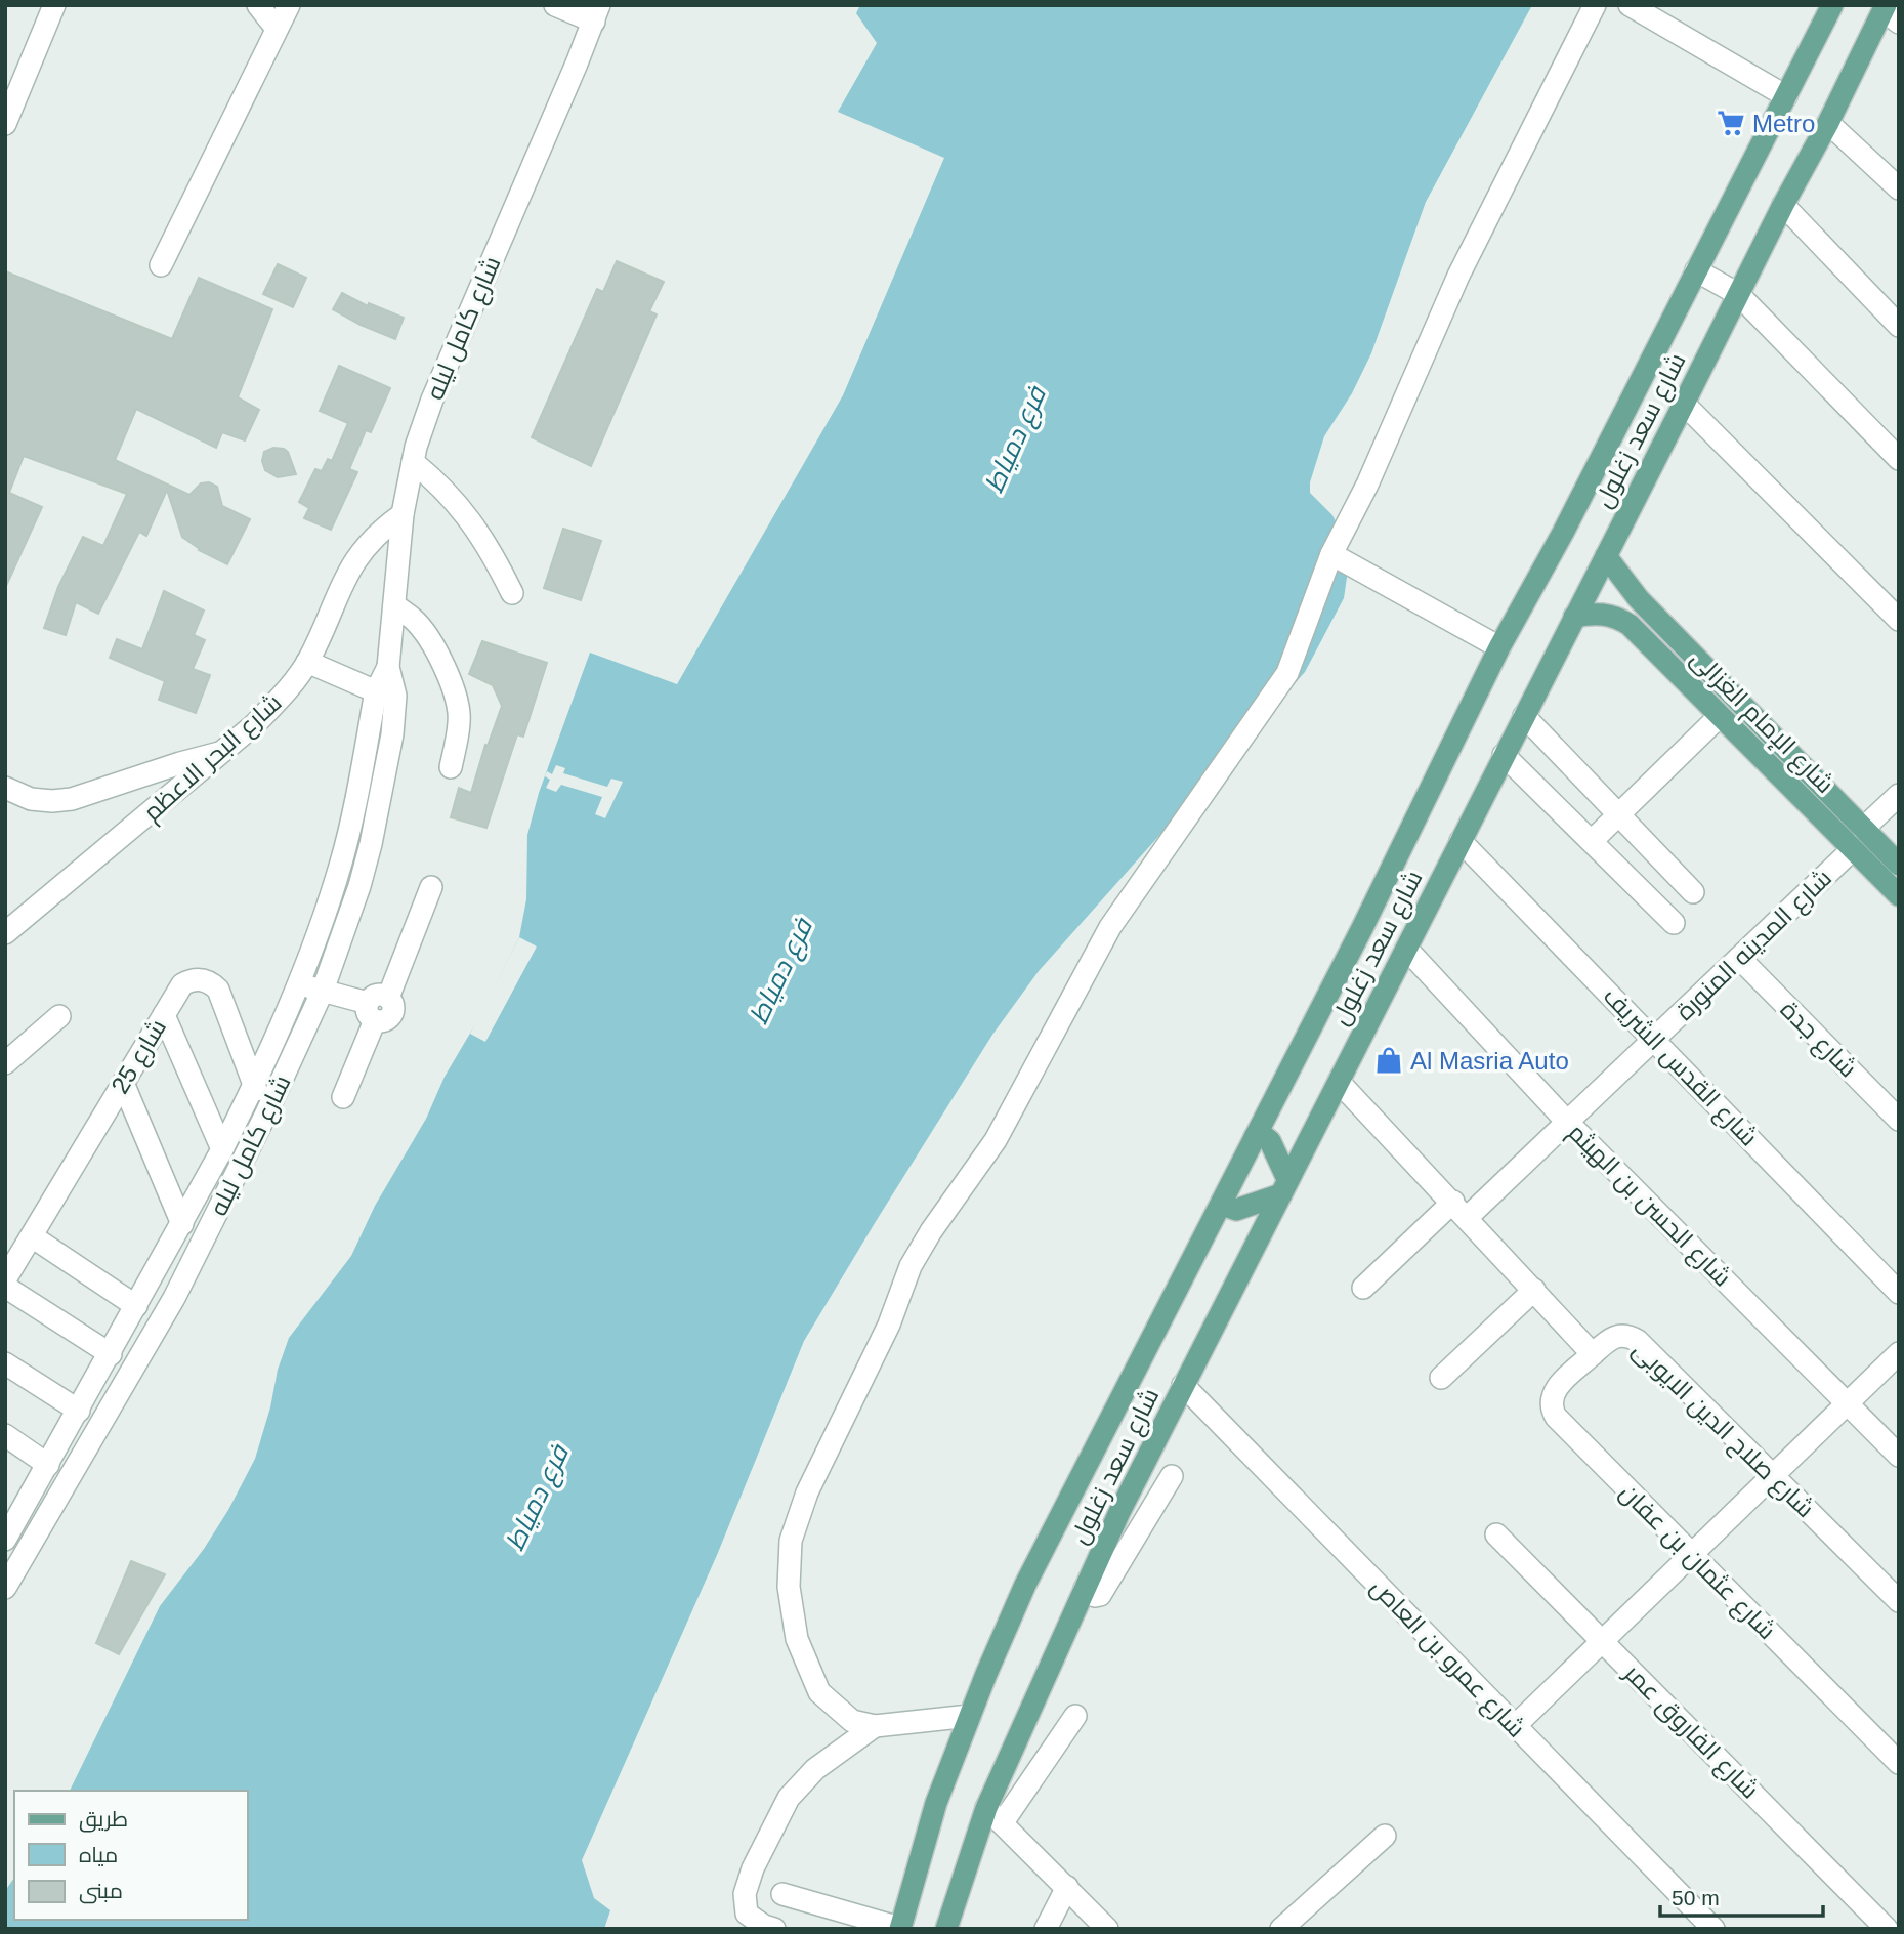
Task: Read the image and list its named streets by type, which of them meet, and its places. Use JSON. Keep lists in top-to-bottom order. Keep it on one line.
{"streets":{"main road":["شارع سعد زغلول","شارع الإمام الغزالى"],"street":["شارع كامل ليله","شارع البحر الاعظم","شارع المدينه المنورة","شارع جدة","شارع 25","شارع القدس الشريف","شارع الحسن بن الهيثم","شارع صلاح الدين الايوبى","شارع عثمان بن عفان","شارع عمرو بن العاص","شارع الفاروق عمر"]},"crossings":[["شارع كامل ليله","شارع البحر الاعظم"],["شارع كامل ليله","شارع 25"],["شارع سعد زغلول","شارع الإمام الغزالى"],["شارع سعد زغلول","شارع القدس الشريف"],["شارع سعد زغلول","شارع الحسن بن الهيثم"],["شارع سعد زغلول","شارع صلاح الدين الايوبى"],["شارع سعد زغلول","شارع عمرو بن العاص"],["شارع الإمام الغزالى","شارع المدينه المنورة"],["شارع المدينه المنورة","شارع جدة"],["شارع المدينه المنورة","شارع القدس الشريف"],["شارع المدينه المنورة","شارع الحسن بن الهيثم"],["شارع المدينه المنورة","شارع صلاح الدين الايوبى"],["شارع صلاح الدين الايوبى","شارع عثمان بن عفان"]],"water":["فرع دمياط"],"places":{"supermarket":["Metro"],"shop":["Al Masria Auto"]},"legend":["طريق","مياه","مبنى"],"scale_bar":"50 m"}
